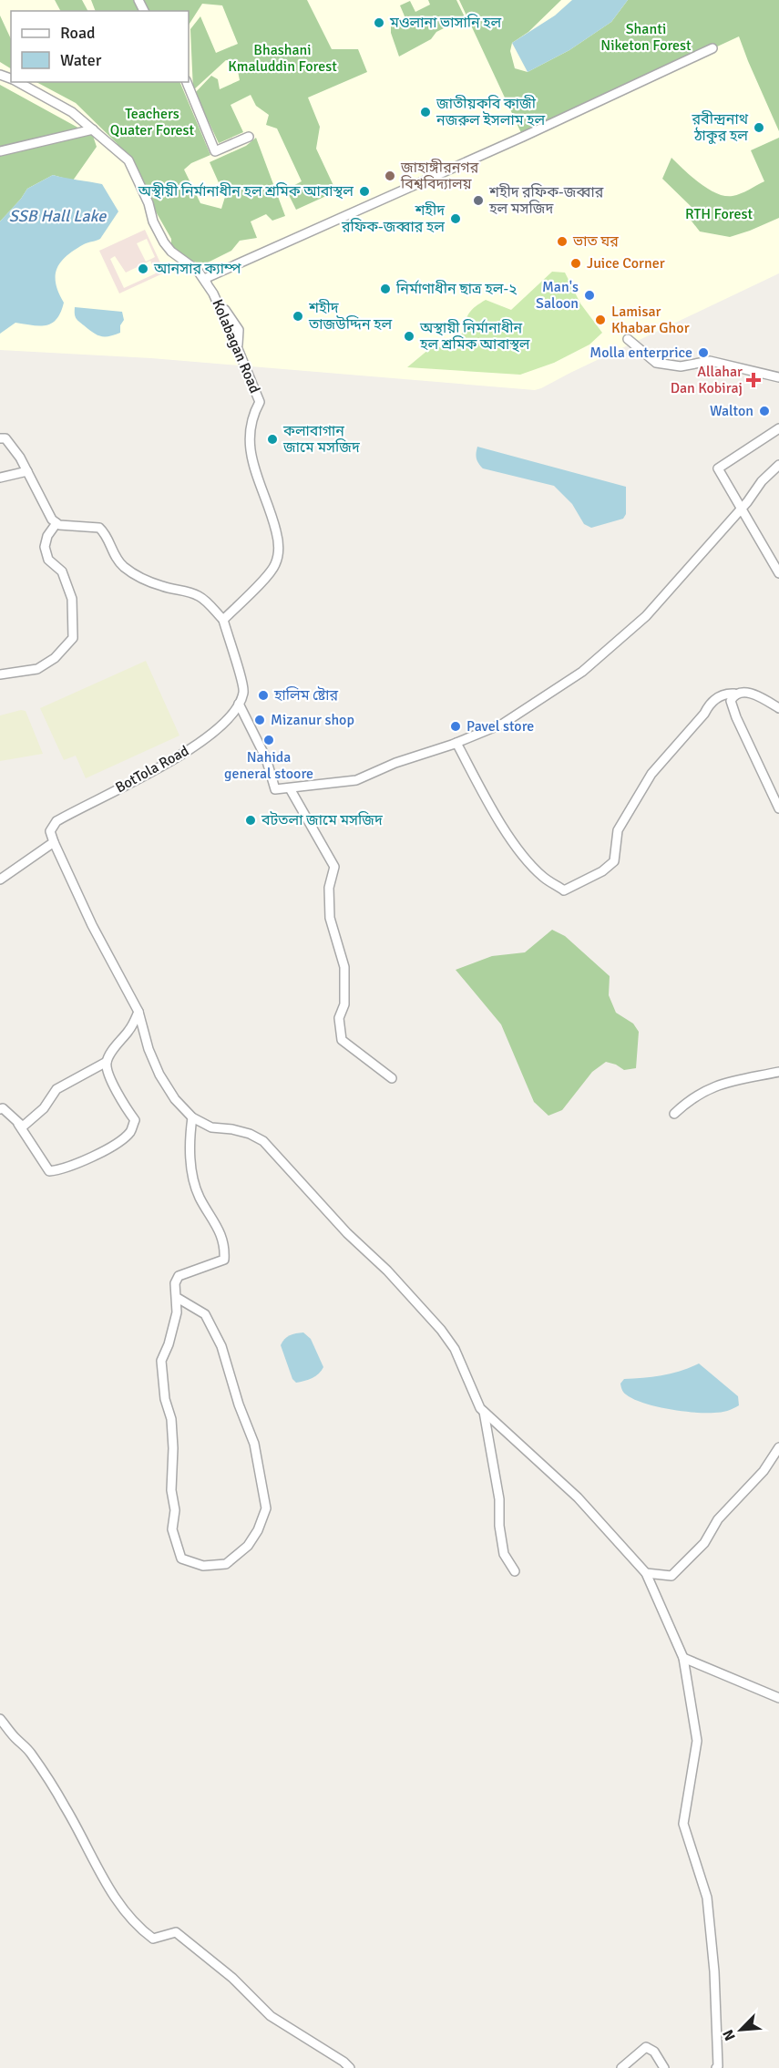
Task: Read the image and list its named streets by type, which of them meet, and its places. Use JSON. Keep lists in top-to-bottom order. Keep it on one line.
{"streets":{"street":["Kolabagan Road","BotTola Road"]},"water":["SSB Hall Lake"],"parks":["Shanti Niketon Forest","Bhashani Kmaluddin Forest","Teachers Quater Forest","RTH Forest"],"places":{"other":["মওলানা ভাসানি হল","জাতীয়কবি কাজী নজরুল ইসলাম হল","রবীন্দ্রনাথ ঠাকুর হল","জাহাঙ্গীরনগর বিশ্ববিদ্যালয়","অস্থীয়ী নির্মানাধীন হল শ্রমিক আবাস্থল","শহীদ রফিক-জব্বার হল মসজিদ","শহীদ রফিক-জব্বার হল","ভাত ঘর","Juice Corner","আনসার ক্যাম্প","নির্মাণাধীন ছাত্র হল-২","Man's Saloon","শহীদ তাজউদ্দিন হল","Lamisar Khabar Ghor","অস্থায়ী নির্মানাধীন হল শ্রমিক আবাস্থল","Molla enterprice","Walton","কলাবাগান জামে মসজিদ","হালিম ষ্টোর","Mizanur shop","Pavel store","Nahida general stoore","বটতলা জামে মসজিদ"],"health":["Allahar Dan Kobiraj"]},"legend":["Road","Water"],"north":"bottom left"}
